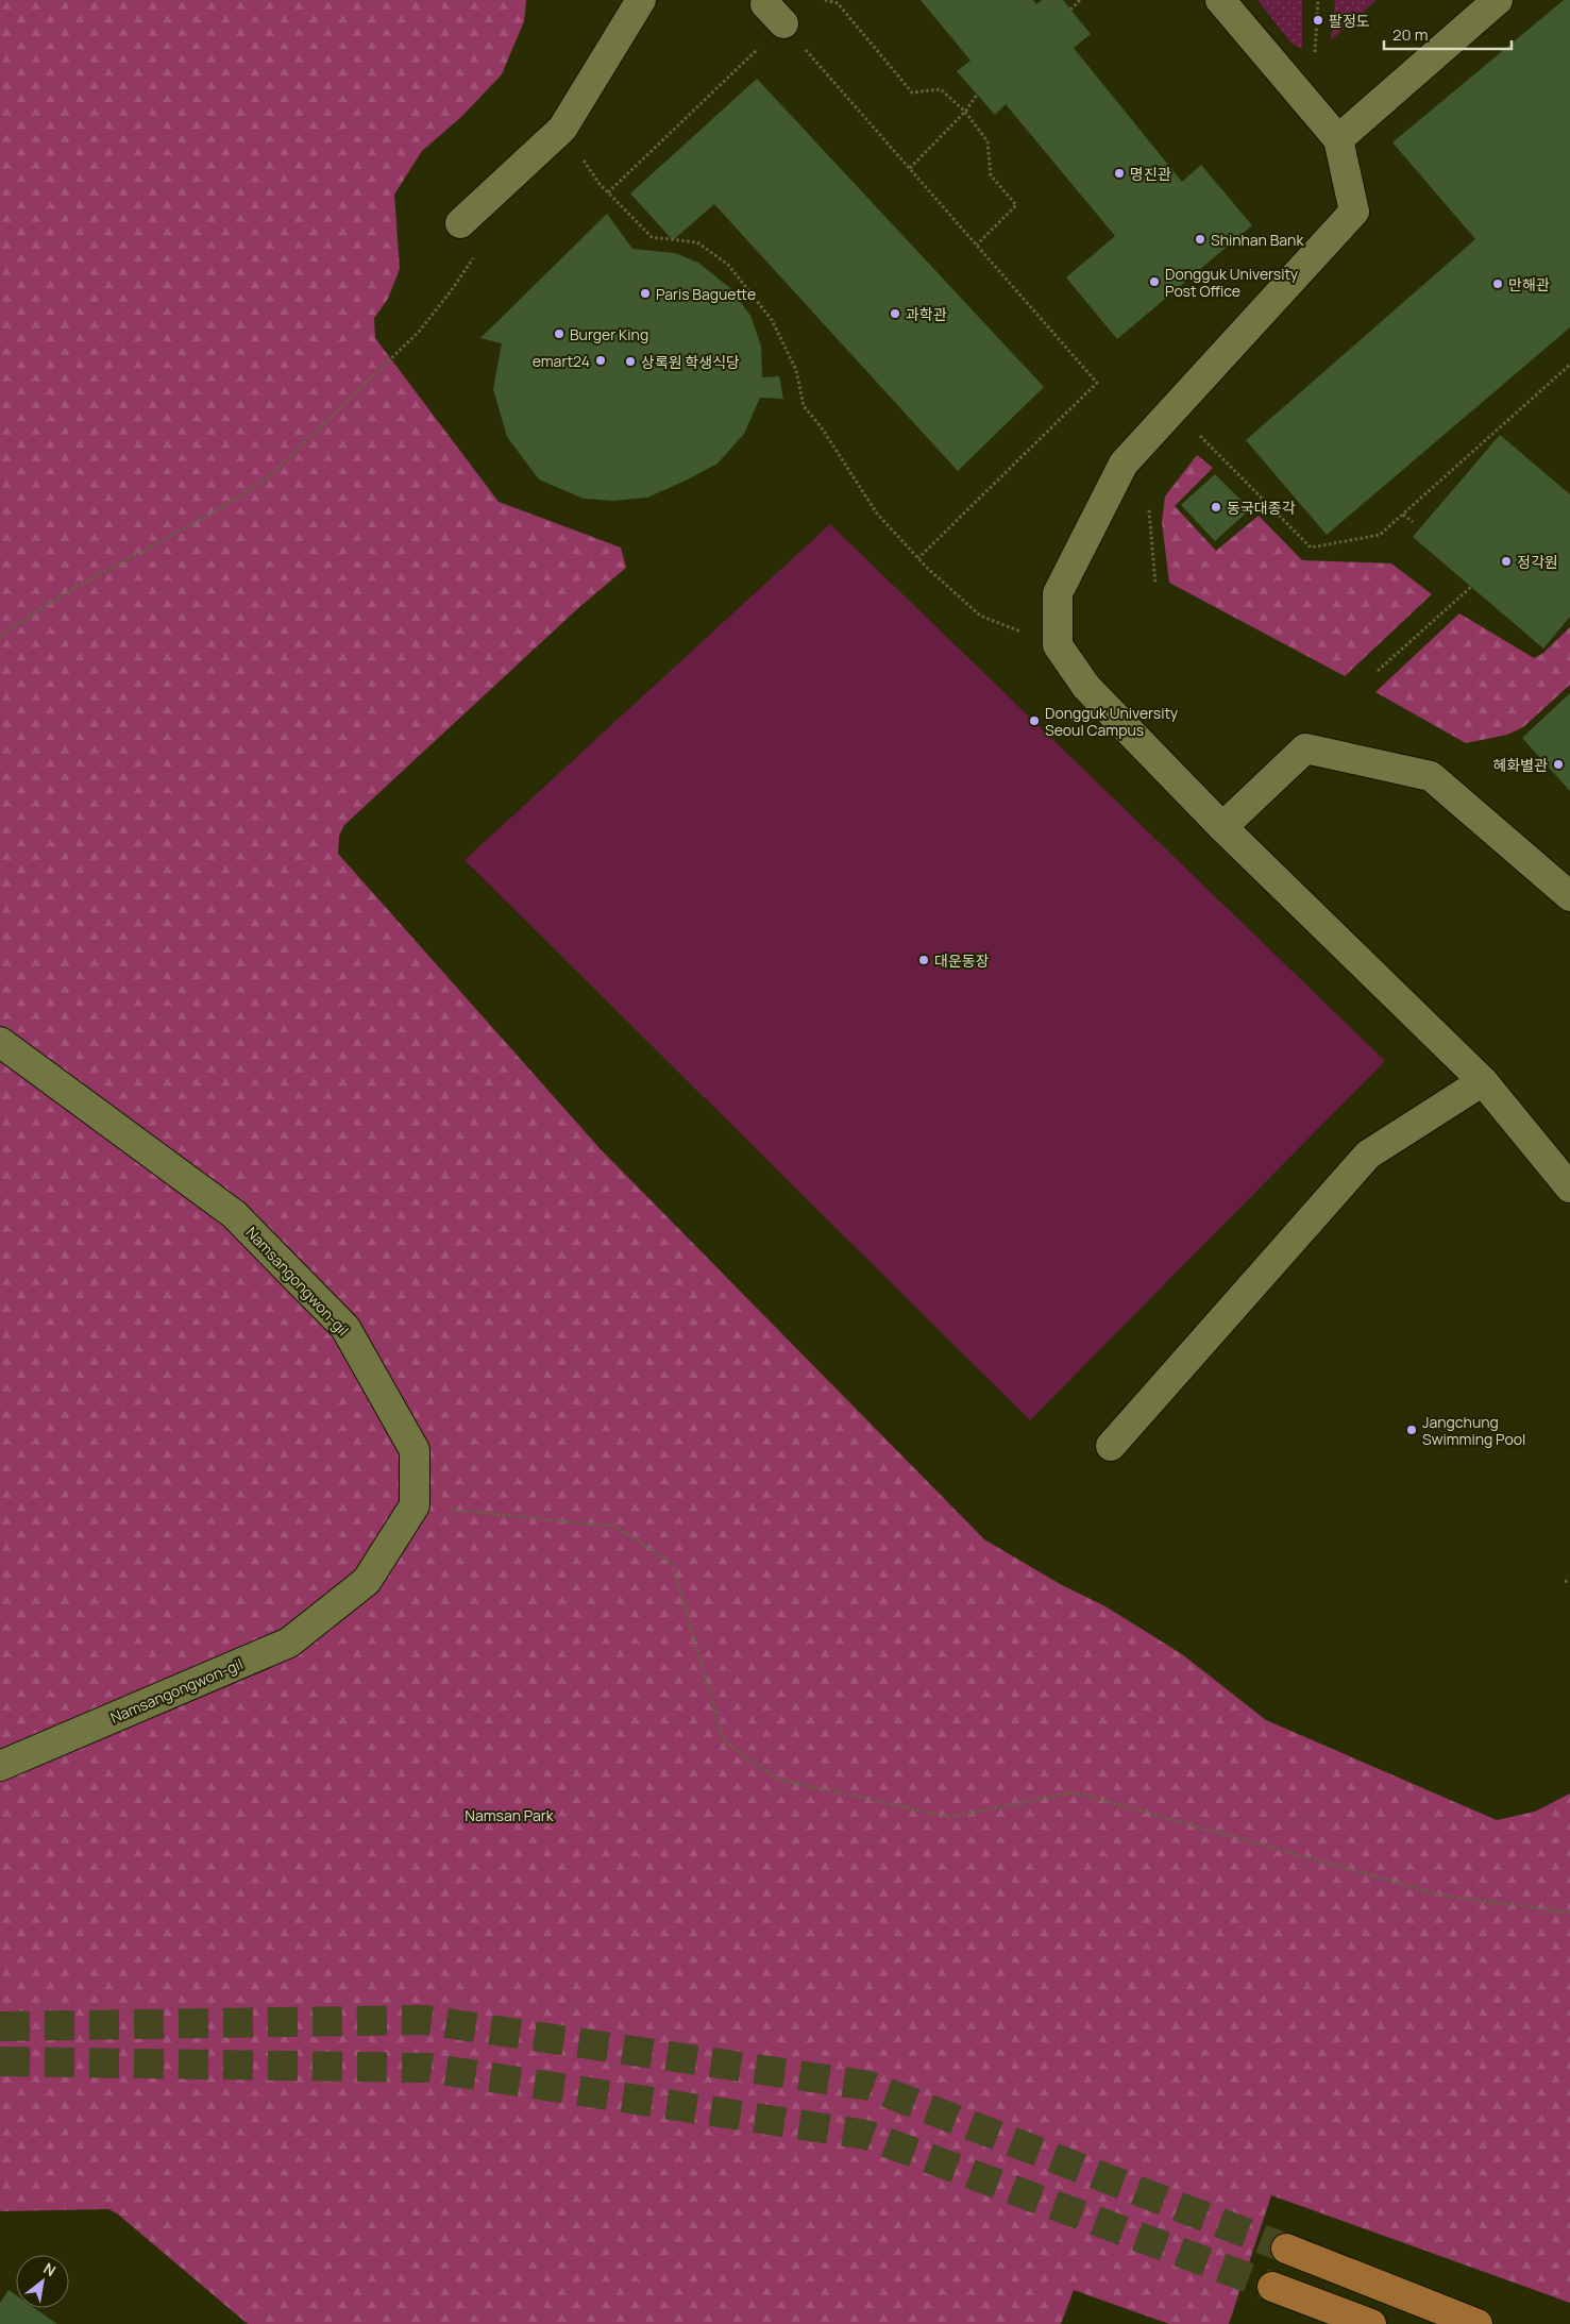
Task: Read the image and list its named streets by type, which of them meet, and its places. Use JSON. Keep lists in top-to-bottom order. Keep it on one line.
{"streets":{"street":["Namsangongwon-gil"]},"parks":["Namsan Park"],"places":["팔정도","명진관","Shinhan Bank","Dongguk University Post Office","만해관","Paris Baguette","과학관","Burger King","emart24","상록원 학생식당","동국대종각","정각원","Dongguk University Seoul Campus","혜화별관","대운동장","Jangchung Swimming Pool"],"scale_bar":"20 m","north":"top right"}
